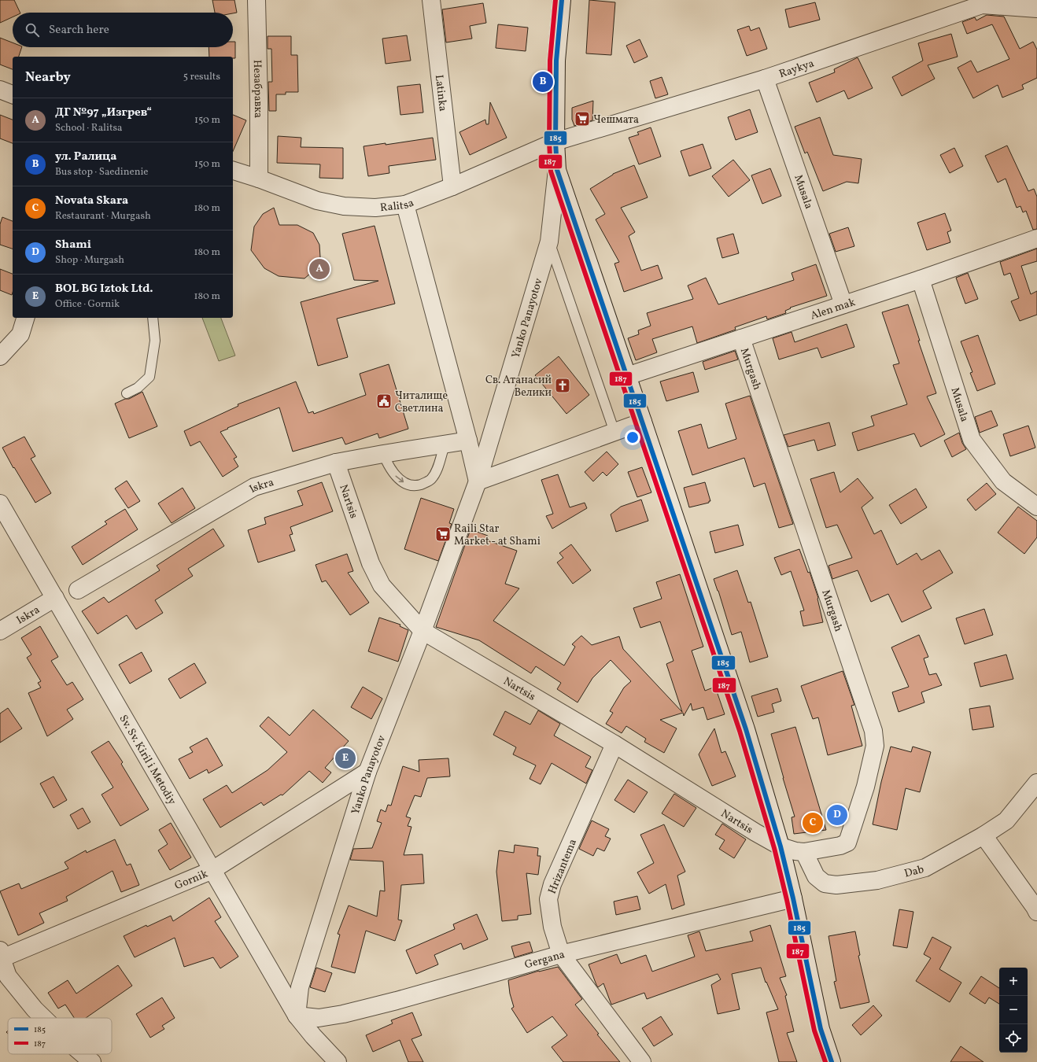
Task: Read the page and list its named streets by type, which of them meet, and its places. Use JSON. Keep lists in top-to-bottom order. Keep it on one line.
{"streets":{"street":["Raykya","Незабравка","Latinka","Musala","Ralitsa","Alen mak","Yanko Panayotov","Murgash","Iskra","Nartsis","Sv. Sv. Kiril i Metodiy","Hrizantema","Dab","Gornik","Gergana"]},"crossings":[["Raykya","Musala"],["Raykya","Ralitsa"],["Незабравка","Ralitsa"],["Latinka","Ralitsa"],["Musala","Alen mak"],["Alen mak","Murgash"],["Yanko Panayotov","Nartsis"],["Yanko Panayotov","Sv. Sv. Kiril i Metodiy"],["Yanko Panayotov","Gornik"],["Yanko Panayotov","Gergana"],["Murgash","Dab"],["Iskra","Nartsis"],["Iskra","Sv. Sv. Kiril i Metodiy"],["Nartsis","Hrizantema"],["Sv. Sv. Kiril i Metodiy","Gornik"],["Sv. Sv. Kiril i Metodiy","Gergana"],["Hrizantema","Gergana"]],"places":{"supermarket":["Чешмата","Raili Star Market - at Shami"],"church":["Св. Атанасий Велики"],"public building":["Читалище Светлина"]},"lines":["transit line 185","transit line 187"],"legend":["185","187"],"page":{"search":"Search here","heading":["Nearby","5 results"],"pins":["B","A","E","D","C"],"list":[{"mark":"A","name":"ДГ №97 „Изгрев“","note":"School · Ralitsa","value":"150 m"},{"mark":"B","name":"ул. Ралица","note":"Bus stop · Saedinenie","value":"150 m"},{"mark":"C","name":"Novata Skara","note":"Restaurant · Murgash","value":"180 m"},{"mark":"D","name":"Shami","note":"Shop · Murgash","value":"180 m"},{"mark":"E","name":"BOL BG Iztok Ltd.","note":"Office · Gornik","value":"180 m"}],"map_buttons":["+","−"]}}
